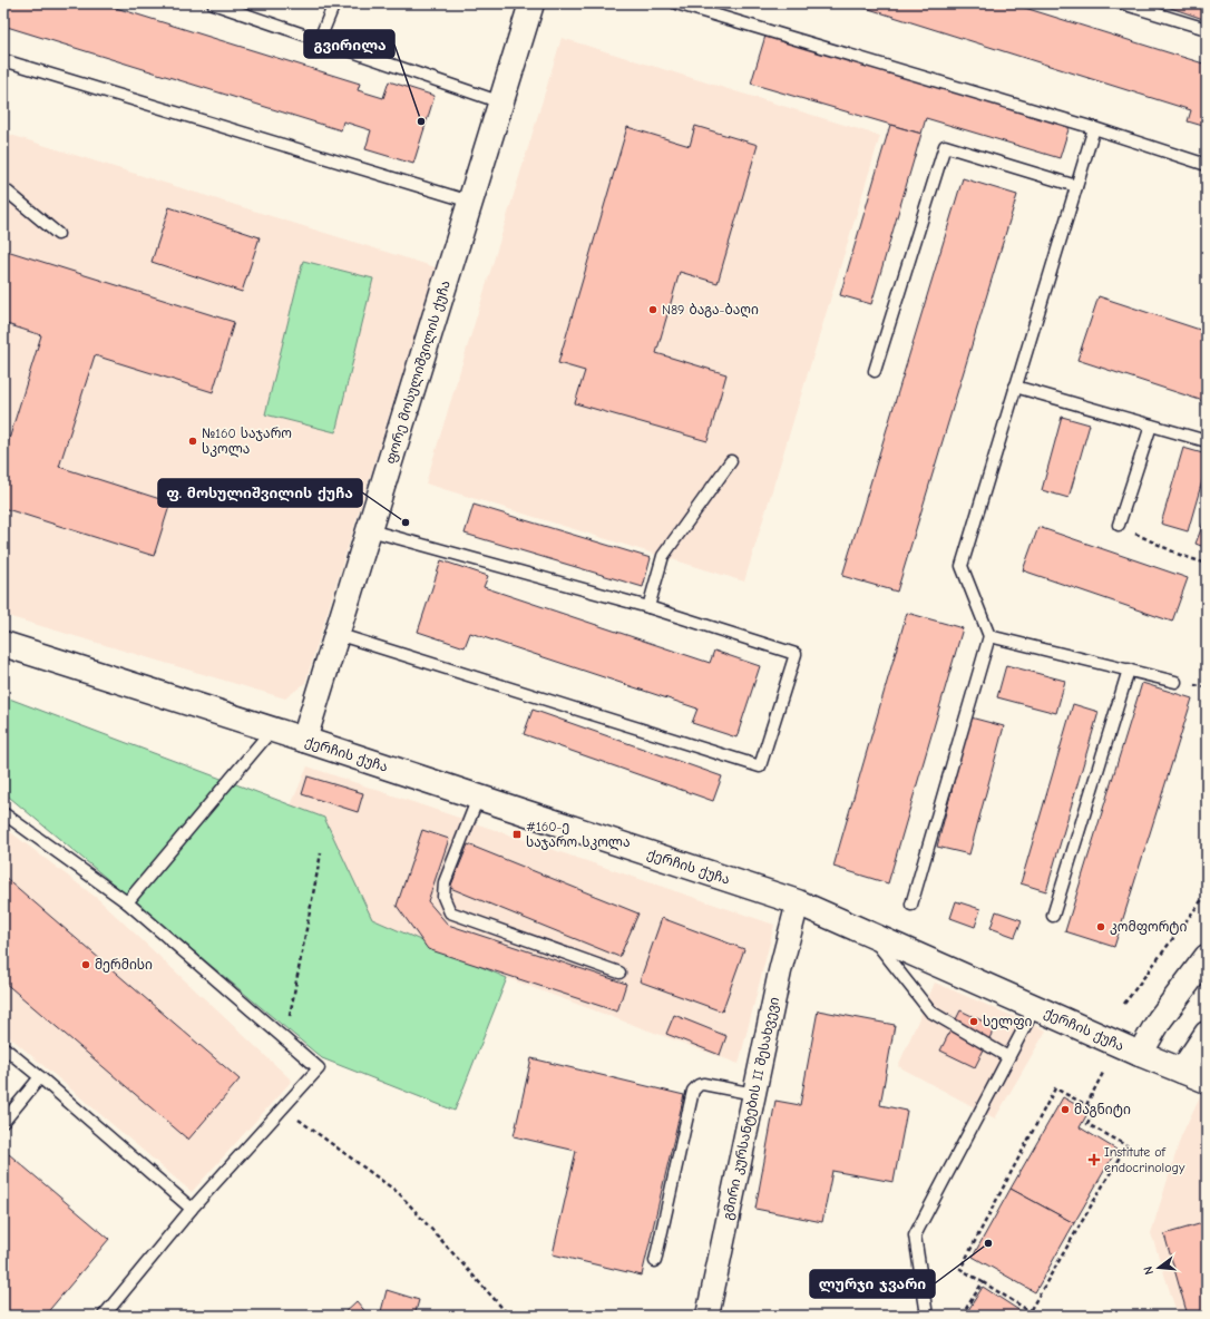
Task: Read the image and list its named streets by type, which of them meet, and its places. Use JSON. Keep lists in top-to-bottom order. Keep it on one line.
{"streets":{"main road":["ფორე მოსულიშვილის ქუჩა","ქერჩის ქუჩა"],"street":["გმირი კურსანტების II შესახვევი"]},"crossings":[["ფორე მოსულიშვილის ქუჩა","ქერჩის ქუჩა"],["ქერჩის ქუჩა","გმირი კურსანტების II შესახვევი"]],"places":{"other":["გვირილა","N89 ბაგა-ბაღი","№160 საჯარო სკოლა","ფ. მოსულიშვილის ქუჩა","კომფორტი","მერმისი","სელფი","მაგნიტი","ლურჯი ჯვარი"],"transit":["#160-ე საჯარო სკოლა"],"health":["Institute of endocrinology"]},"north":"left"}
